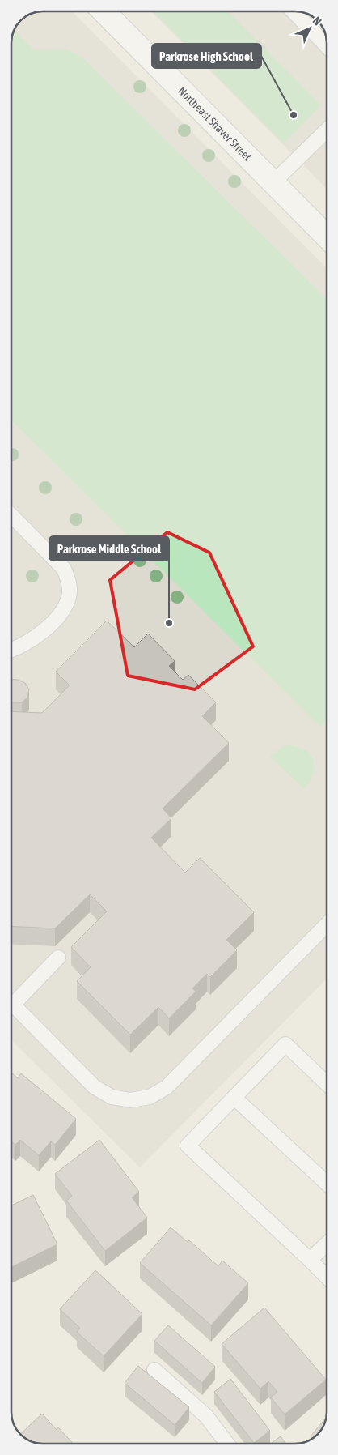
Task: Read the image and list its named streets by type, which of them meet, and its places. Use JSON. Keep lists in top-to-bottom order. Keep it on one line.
{"streets":{"street":["Northeast Shaver Street"]},"places":["Parkrose High School","Parkrose Middle School"],"north":"top right"}
